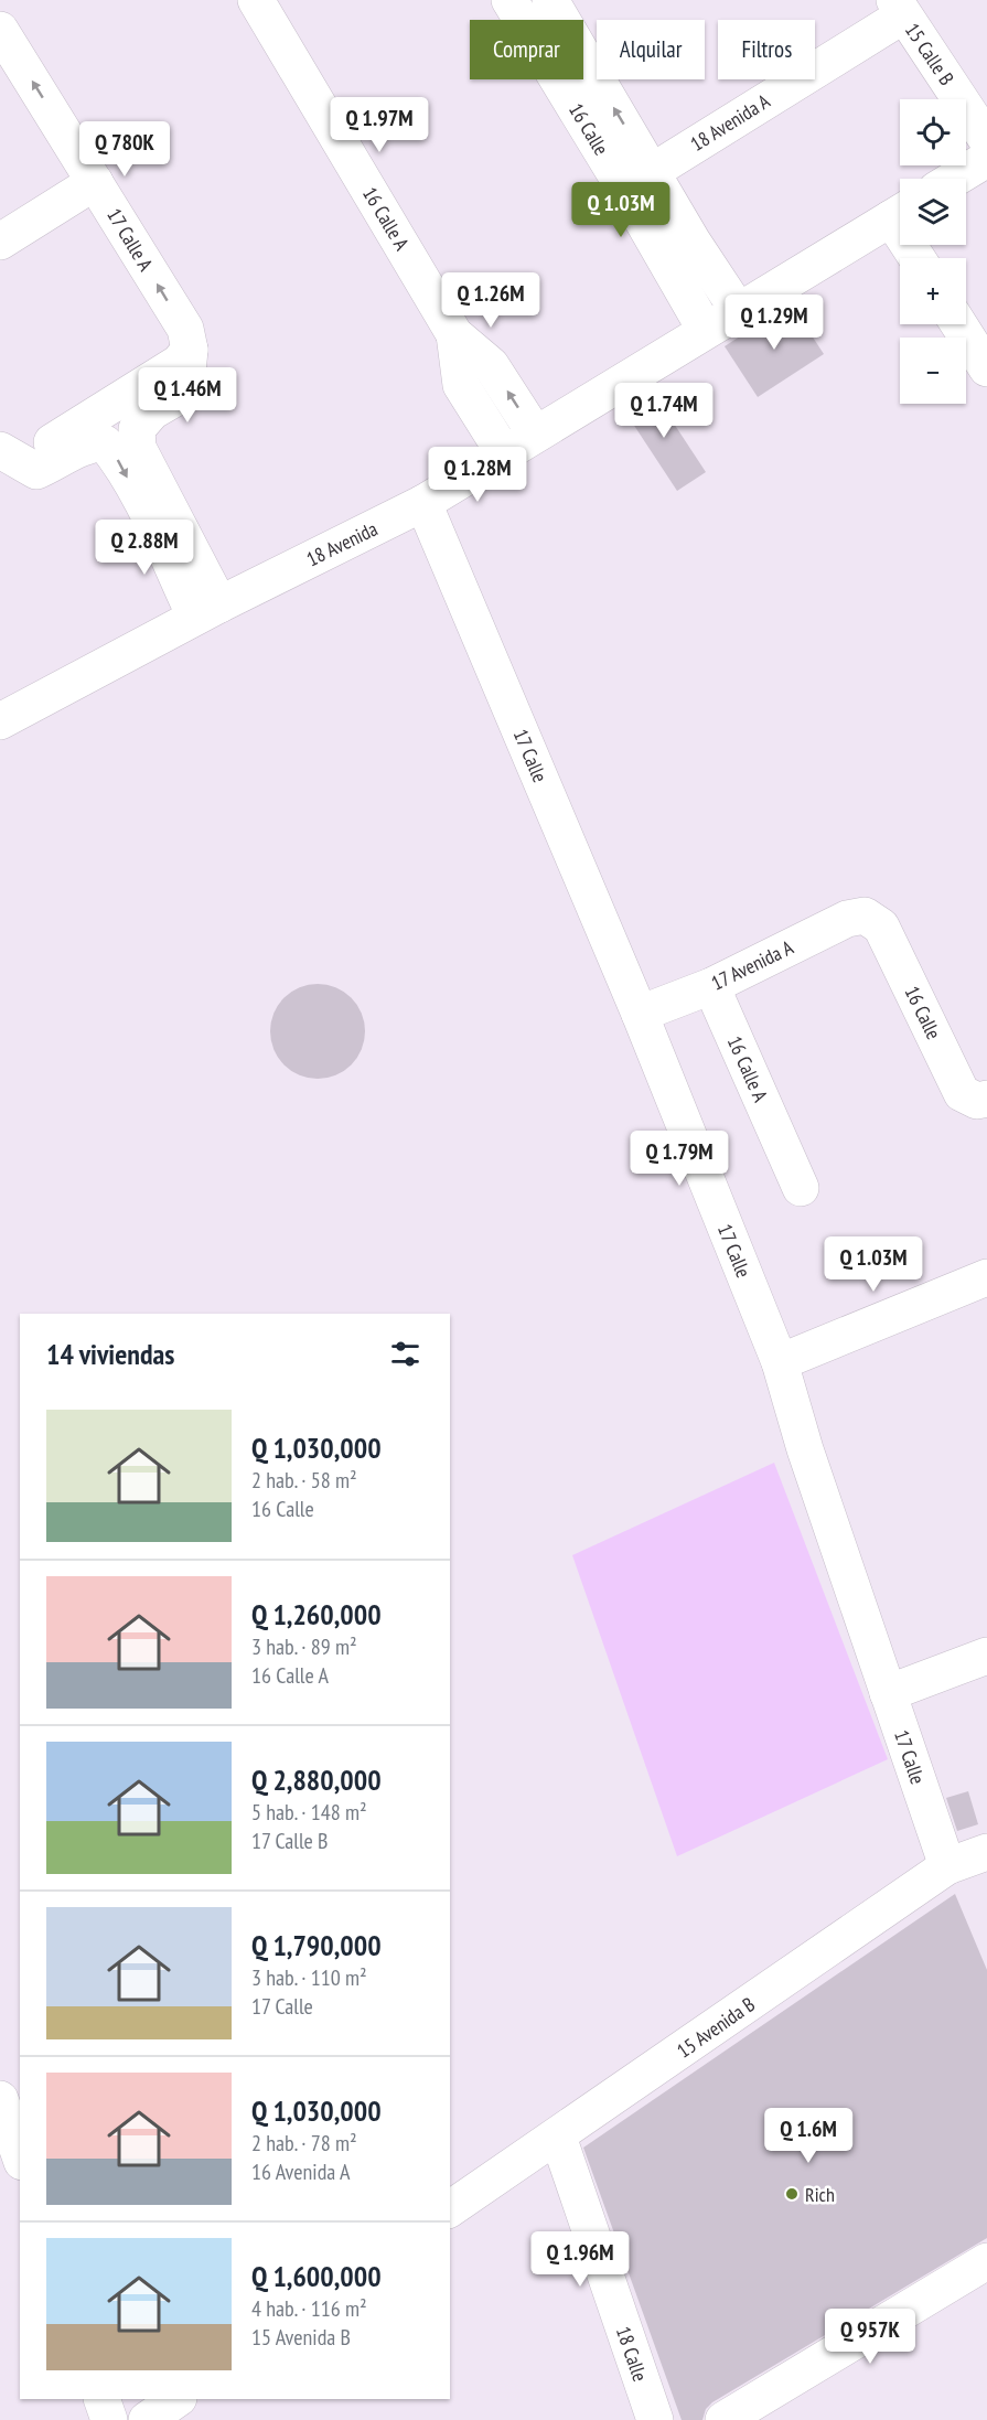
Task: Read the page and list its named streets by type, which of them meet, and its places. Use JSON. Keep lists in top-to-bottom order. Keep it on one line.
{"streets":{"street":["15 Calle B","18 Avenida A","16 Calle","16 Calle A","17 Calle A","18 Avenida","17 Calle","17 Avenida A","15 Avenida B","18 Calle"]},"crossings":[["15 Calle B","18 Avenida A"],["18 Avenida A","16 Calle"],["16 Calle","18 Avenida"],["16 Calle","17 Avenida A"],["16 Calle A","18 Avenida"],["16 Calle A","17 Avenida A"],["18 Avenida","17 Calle"],["17 Calle","17 Avenida A"],["17 Calle","15 Avenida B"],["15 Avenida B","18 Calle"]],"one_way":["17 Calle A"],"places":["Rich"],"page":{"chip":["Comprar","Alquilar","Filtros"],"price":["Q 1.97M","Q 780K","Q 1.03M","Q 1.26M","Q 1.29M","Q 1.46M","Q 1.74M","Q 1.28M","Q 2.88M","Q 1.79M","Q 1.03M","Q 1.6M","Q 1.96M","Q 957K"],"map_buttons":["+","−"],"heading":"14 viviendas","list":[{"name":"Q 1,030,000","note":"2 hab. · 58 m² · 16 Calle"},{"name":"Q 1,260,000","note":"3 hab. · 89 m² · 16 Calle A"},{"name":"Q 2,880,000","note":"5 hab. · 148 m² · 17 Calle B"},{"name":"Q 1,790,000","note":"3 hab. · 110 m² · 17 Calle"},{"name":"Q 1,030,000","note":"2 hab. · 78 m² · 16 Avenida A"},{"name":"Q 1,600,000","note":"4 hab. · 116 m² · 15 Avenida B"}]}}
